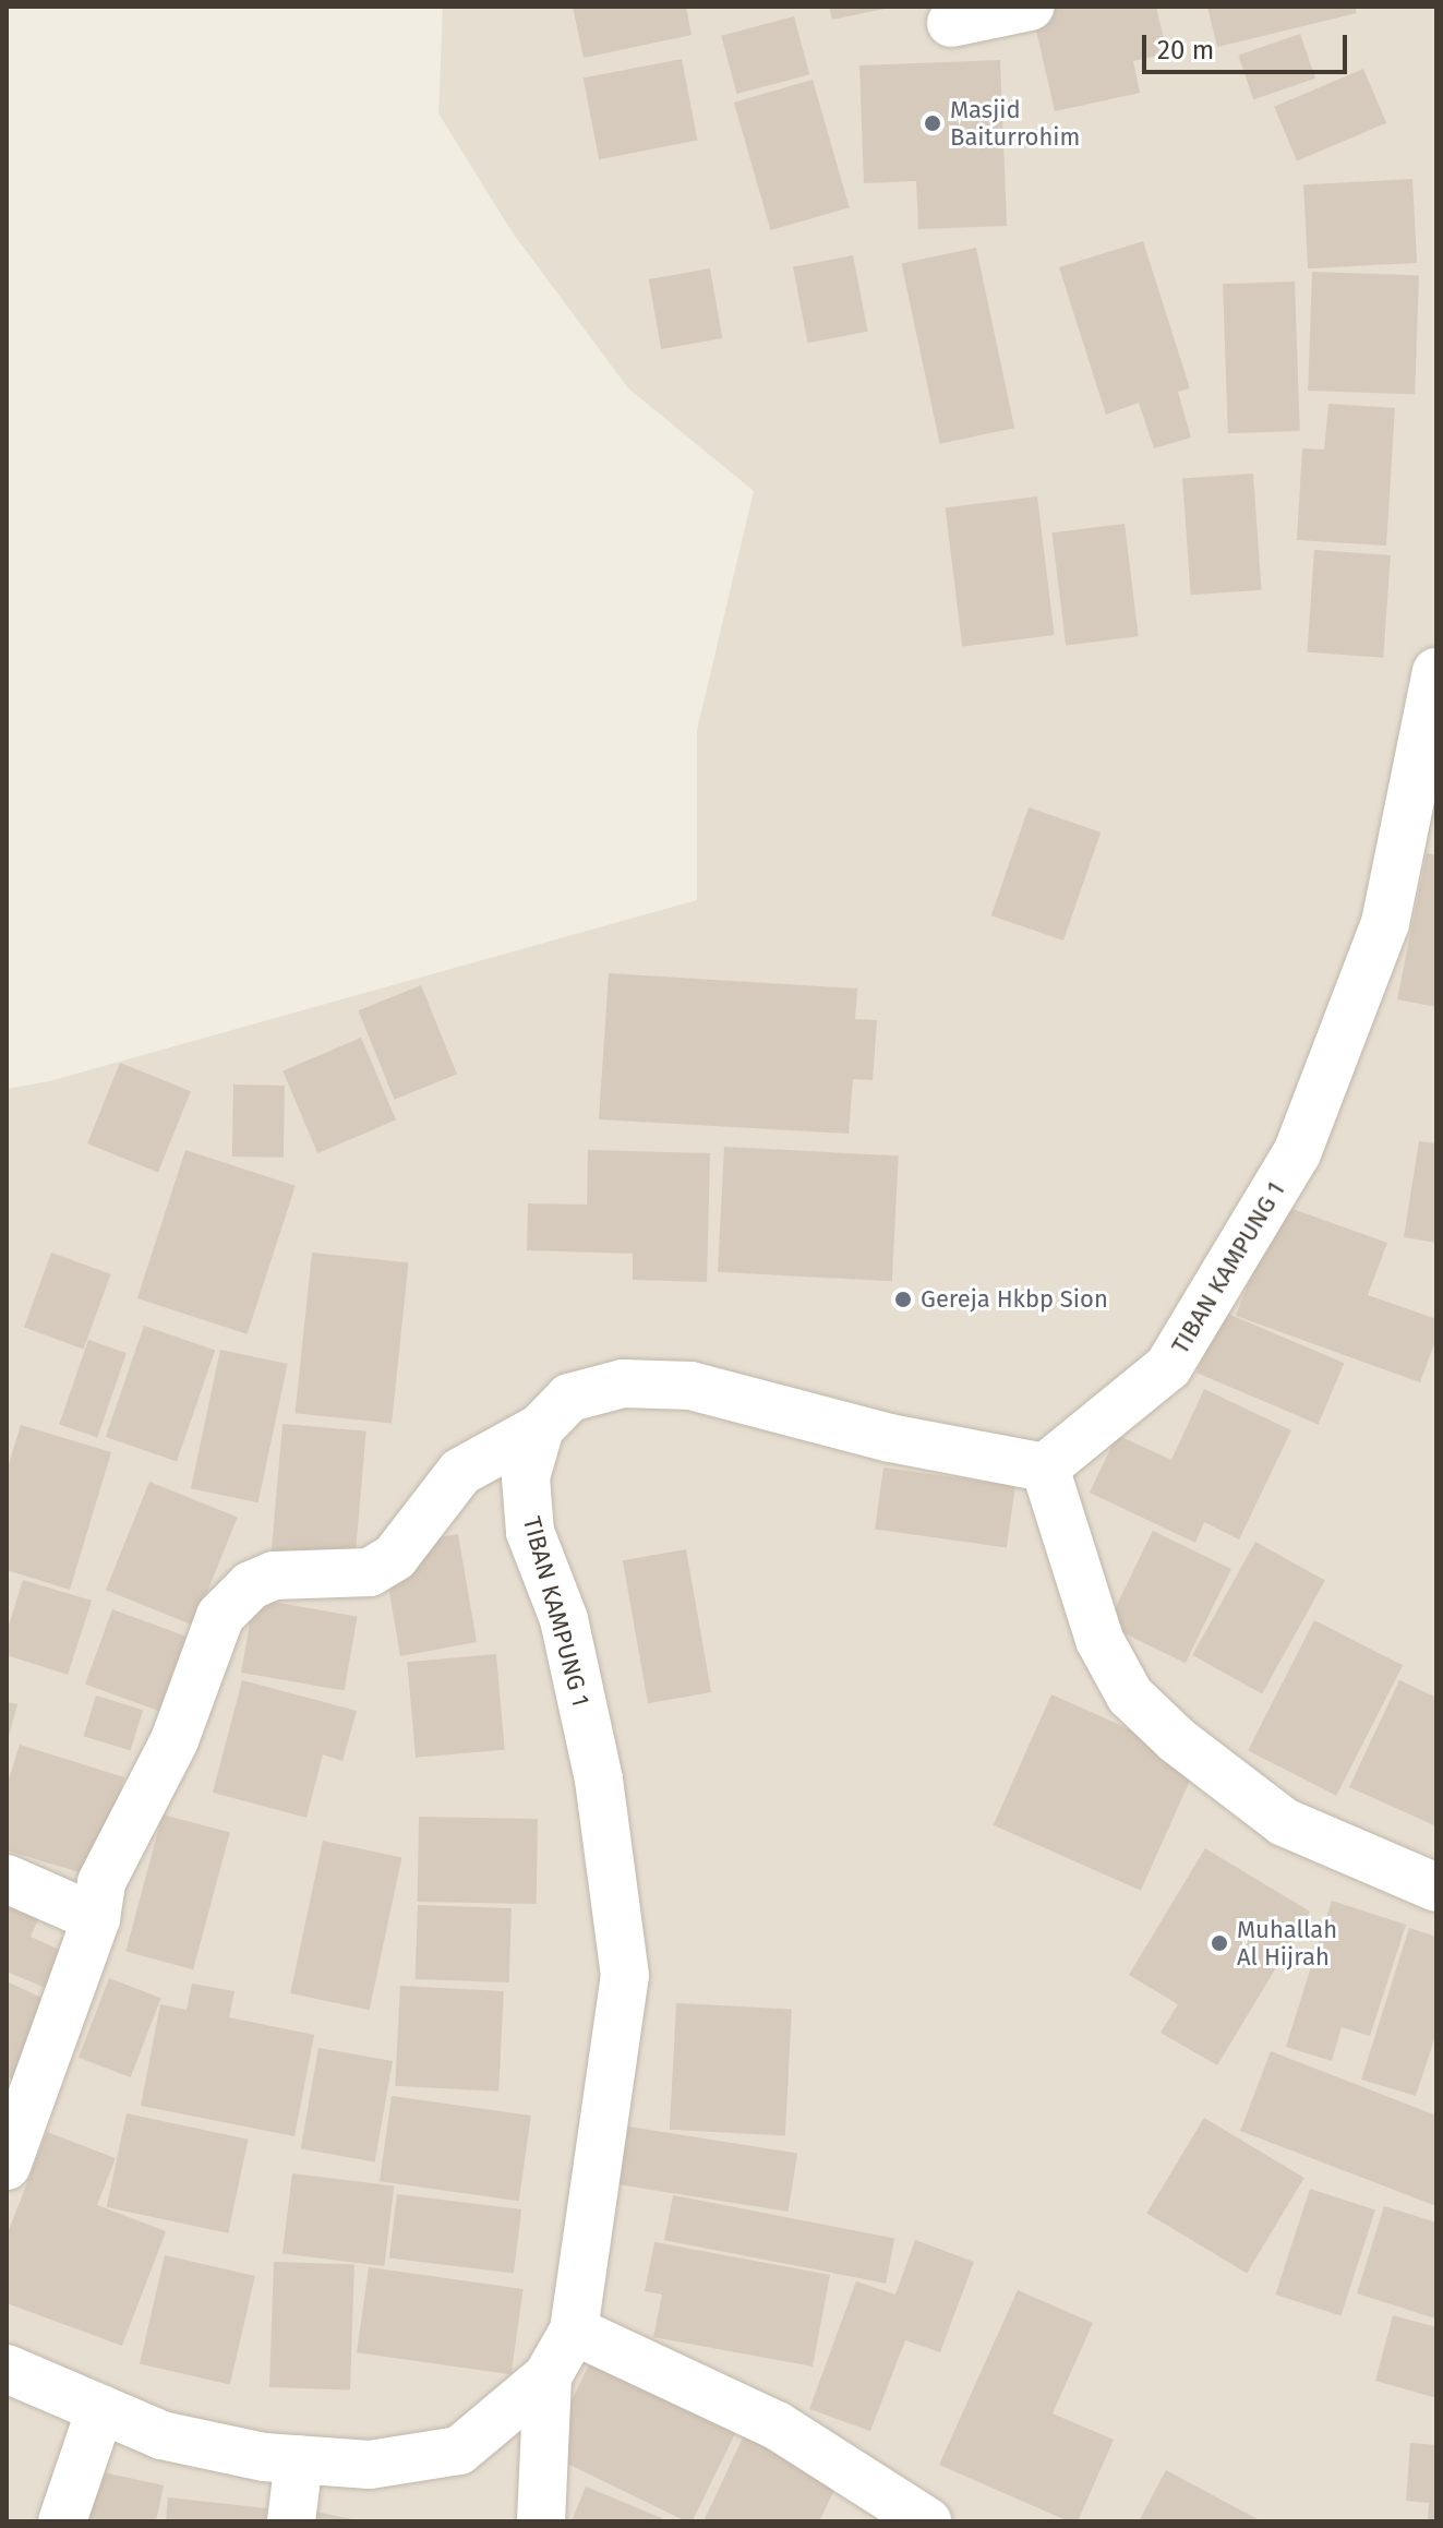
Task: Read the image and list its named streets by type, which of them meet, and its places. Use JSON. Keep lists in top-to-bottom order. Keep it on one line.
{"streets":{"street":["TIBAN KAMPUNG 1"]},"places":["Masjid Baiturrohim","Gereja Hkbp Sion","Muhallah Al Hijrah"],"scale_bar":"20 m"}
